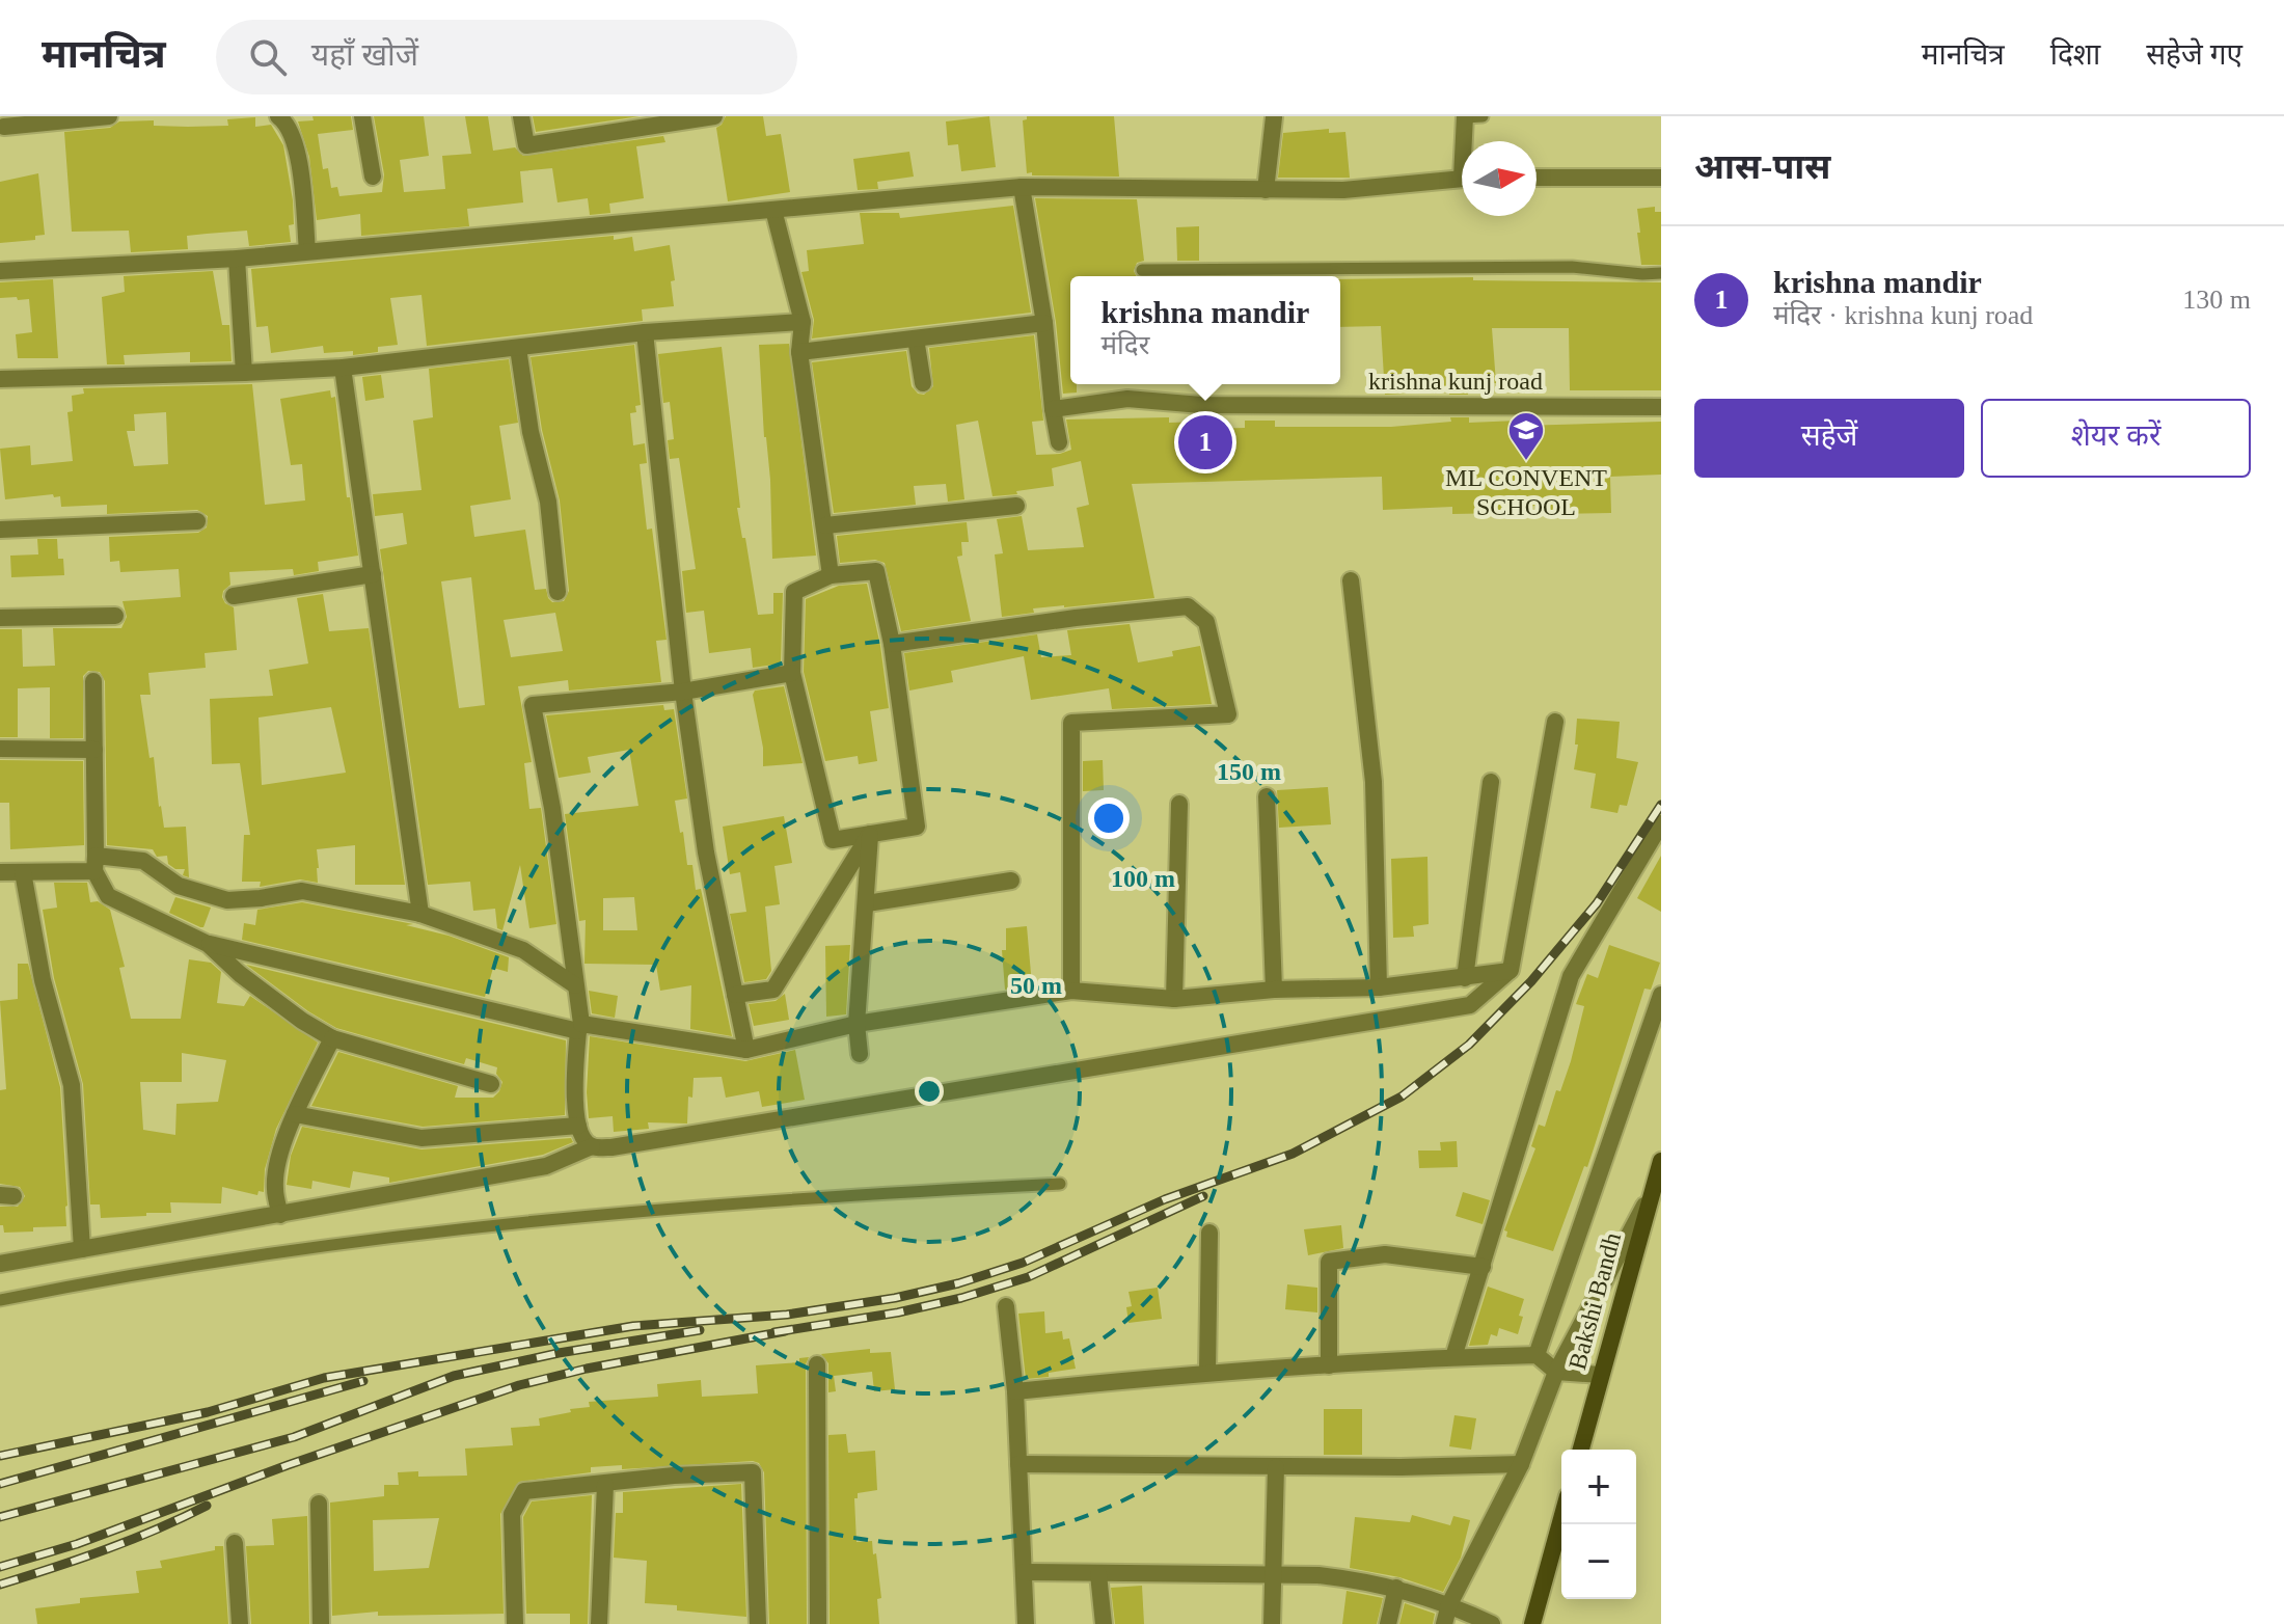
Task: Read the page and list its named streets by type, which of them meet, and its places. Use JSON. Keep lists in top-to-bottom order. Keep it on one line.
{"streets":{"main road":["Bakshi Bandh"],"street":["krishna kunj road"]},"places":{"school or university":["ML CONVENT SCHOOL"]},"north":"right","page":{"header":"मानचित्र","search":"यहाँ खोजें","nav":["मानचित्र","दिशा","सहेजे गए"],"heading":"आस-पास","list":[{"mark":"1","name":"krishna mandir","note":"मंदिर · krishna kunj road","value":"130 m"}],"popup":["krishna mandir","मंदिर"],"buttons":["सहेजें","शेयर करें"],"pins":"1","map_buttons":["+","−"]},"rings":["150 m","100 m","50 m"]}
